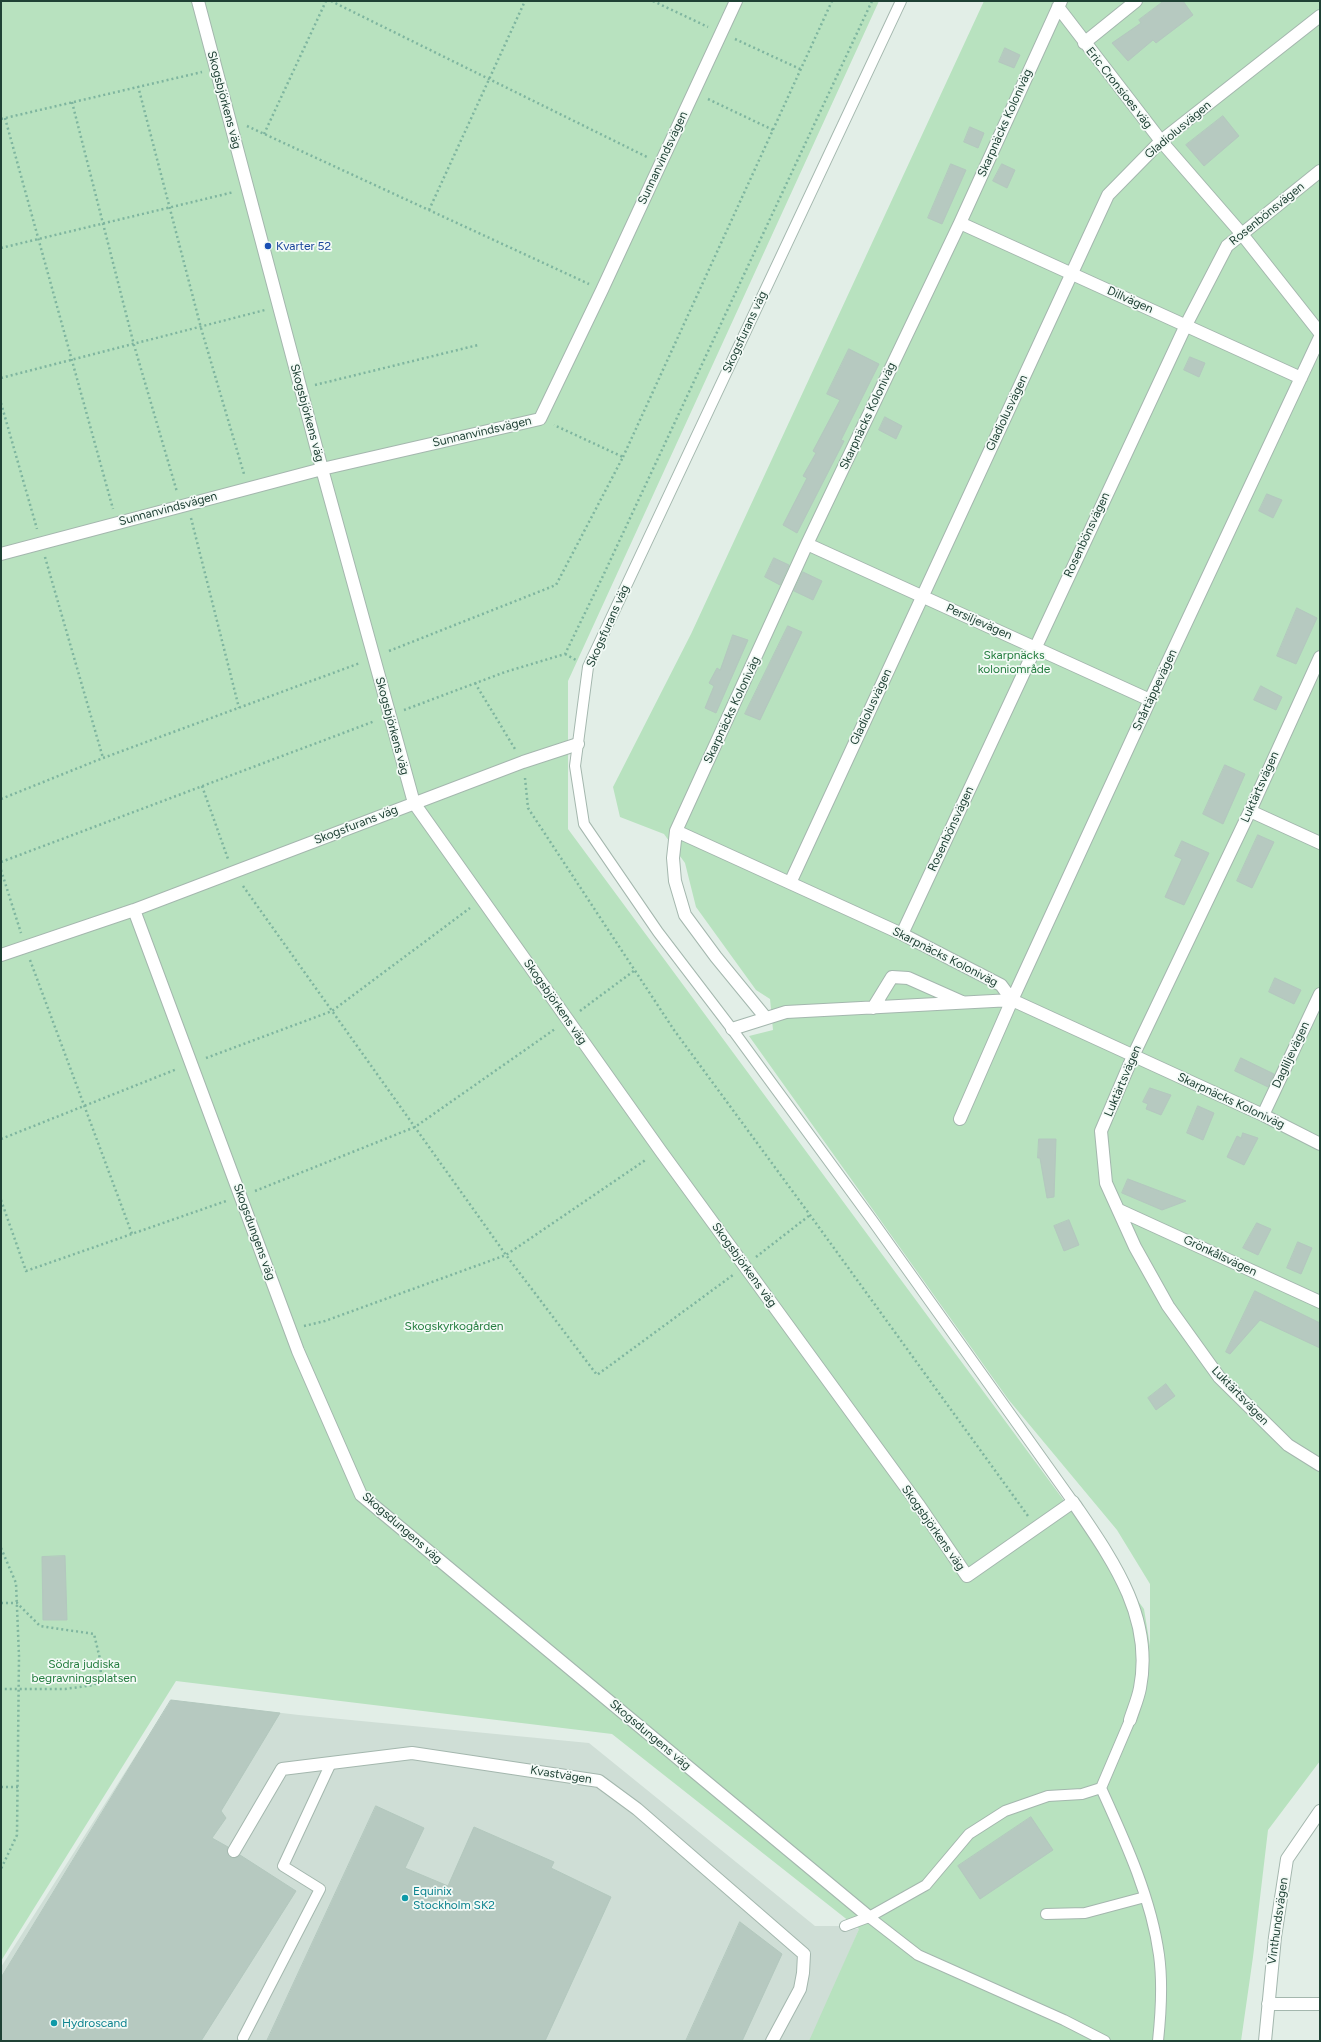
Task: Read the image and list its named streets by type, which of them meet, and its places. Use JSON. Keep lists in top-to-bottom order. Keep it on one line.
{"streets":{"street":["Eric Cronsioes väg","Skogsbjörkens väg","Skarpnäcks Koloniväg","Gladiolusvägen","Sunnanvindsvägen","Rosenbönsvägen","Dillvägen","Skogsfurans väg","Persiljevägen","Snårtäppevägen","Luktärtsvägen","Dagliljevägen","Skogsdungens väg","Grönkålsvägen","Kvastvägen","Vinthundsvägen"]},"crossings":[["Eric Cronsioes väg","Skarpnäcks Koloniväg"],["Eric Cronsioes väg","Gladiolusvägen"],["Eric Cronsioes väg","Rosenbönsvägen"],["Skogsbjörkens väg","Sunnanvindsvägen"],["Skogsbjörkens väg","Skogsfurans väg"],["Skarpnäcks Koloniväg","Gladiolusvägen"],["Skarpnäcks Koloniväg","Rosenbönsvägen"],["Skarpnäcks Koloniväg","Dillvägen"],["Skarpnäcks Koloniväg","Persiljevägen"],["Skarpnäcks Koloniväg","Snårtäppevägen"],["Skarpnäcks Koloniväg","Luktärtsvägen"],["Skarpnäcks Koloniväg","Dagliljevägen"],["Gladiolusvägen","Dillvägen"],["Gladiolusvägen","Persiljevägen"],["Rosenbönsvägen","Dillvägen"],["Rosenbönsvägen","Persiljevägen"],["Dillvägen","Snårtäppevägen"],["Skogsfurans väg","Skogsdungens väg"],["Persiljevägen","Snårtäppevägen"],["Luktärtsvägen","Grönkålsvägen"]],"parks":["Skarpnäcks koloniområde","Skogskyrkogården","Södra judiska begravningsplatsen"],"places":["Kvarter 52","Equinix Stockholm SK2","Hydroscand"]}
